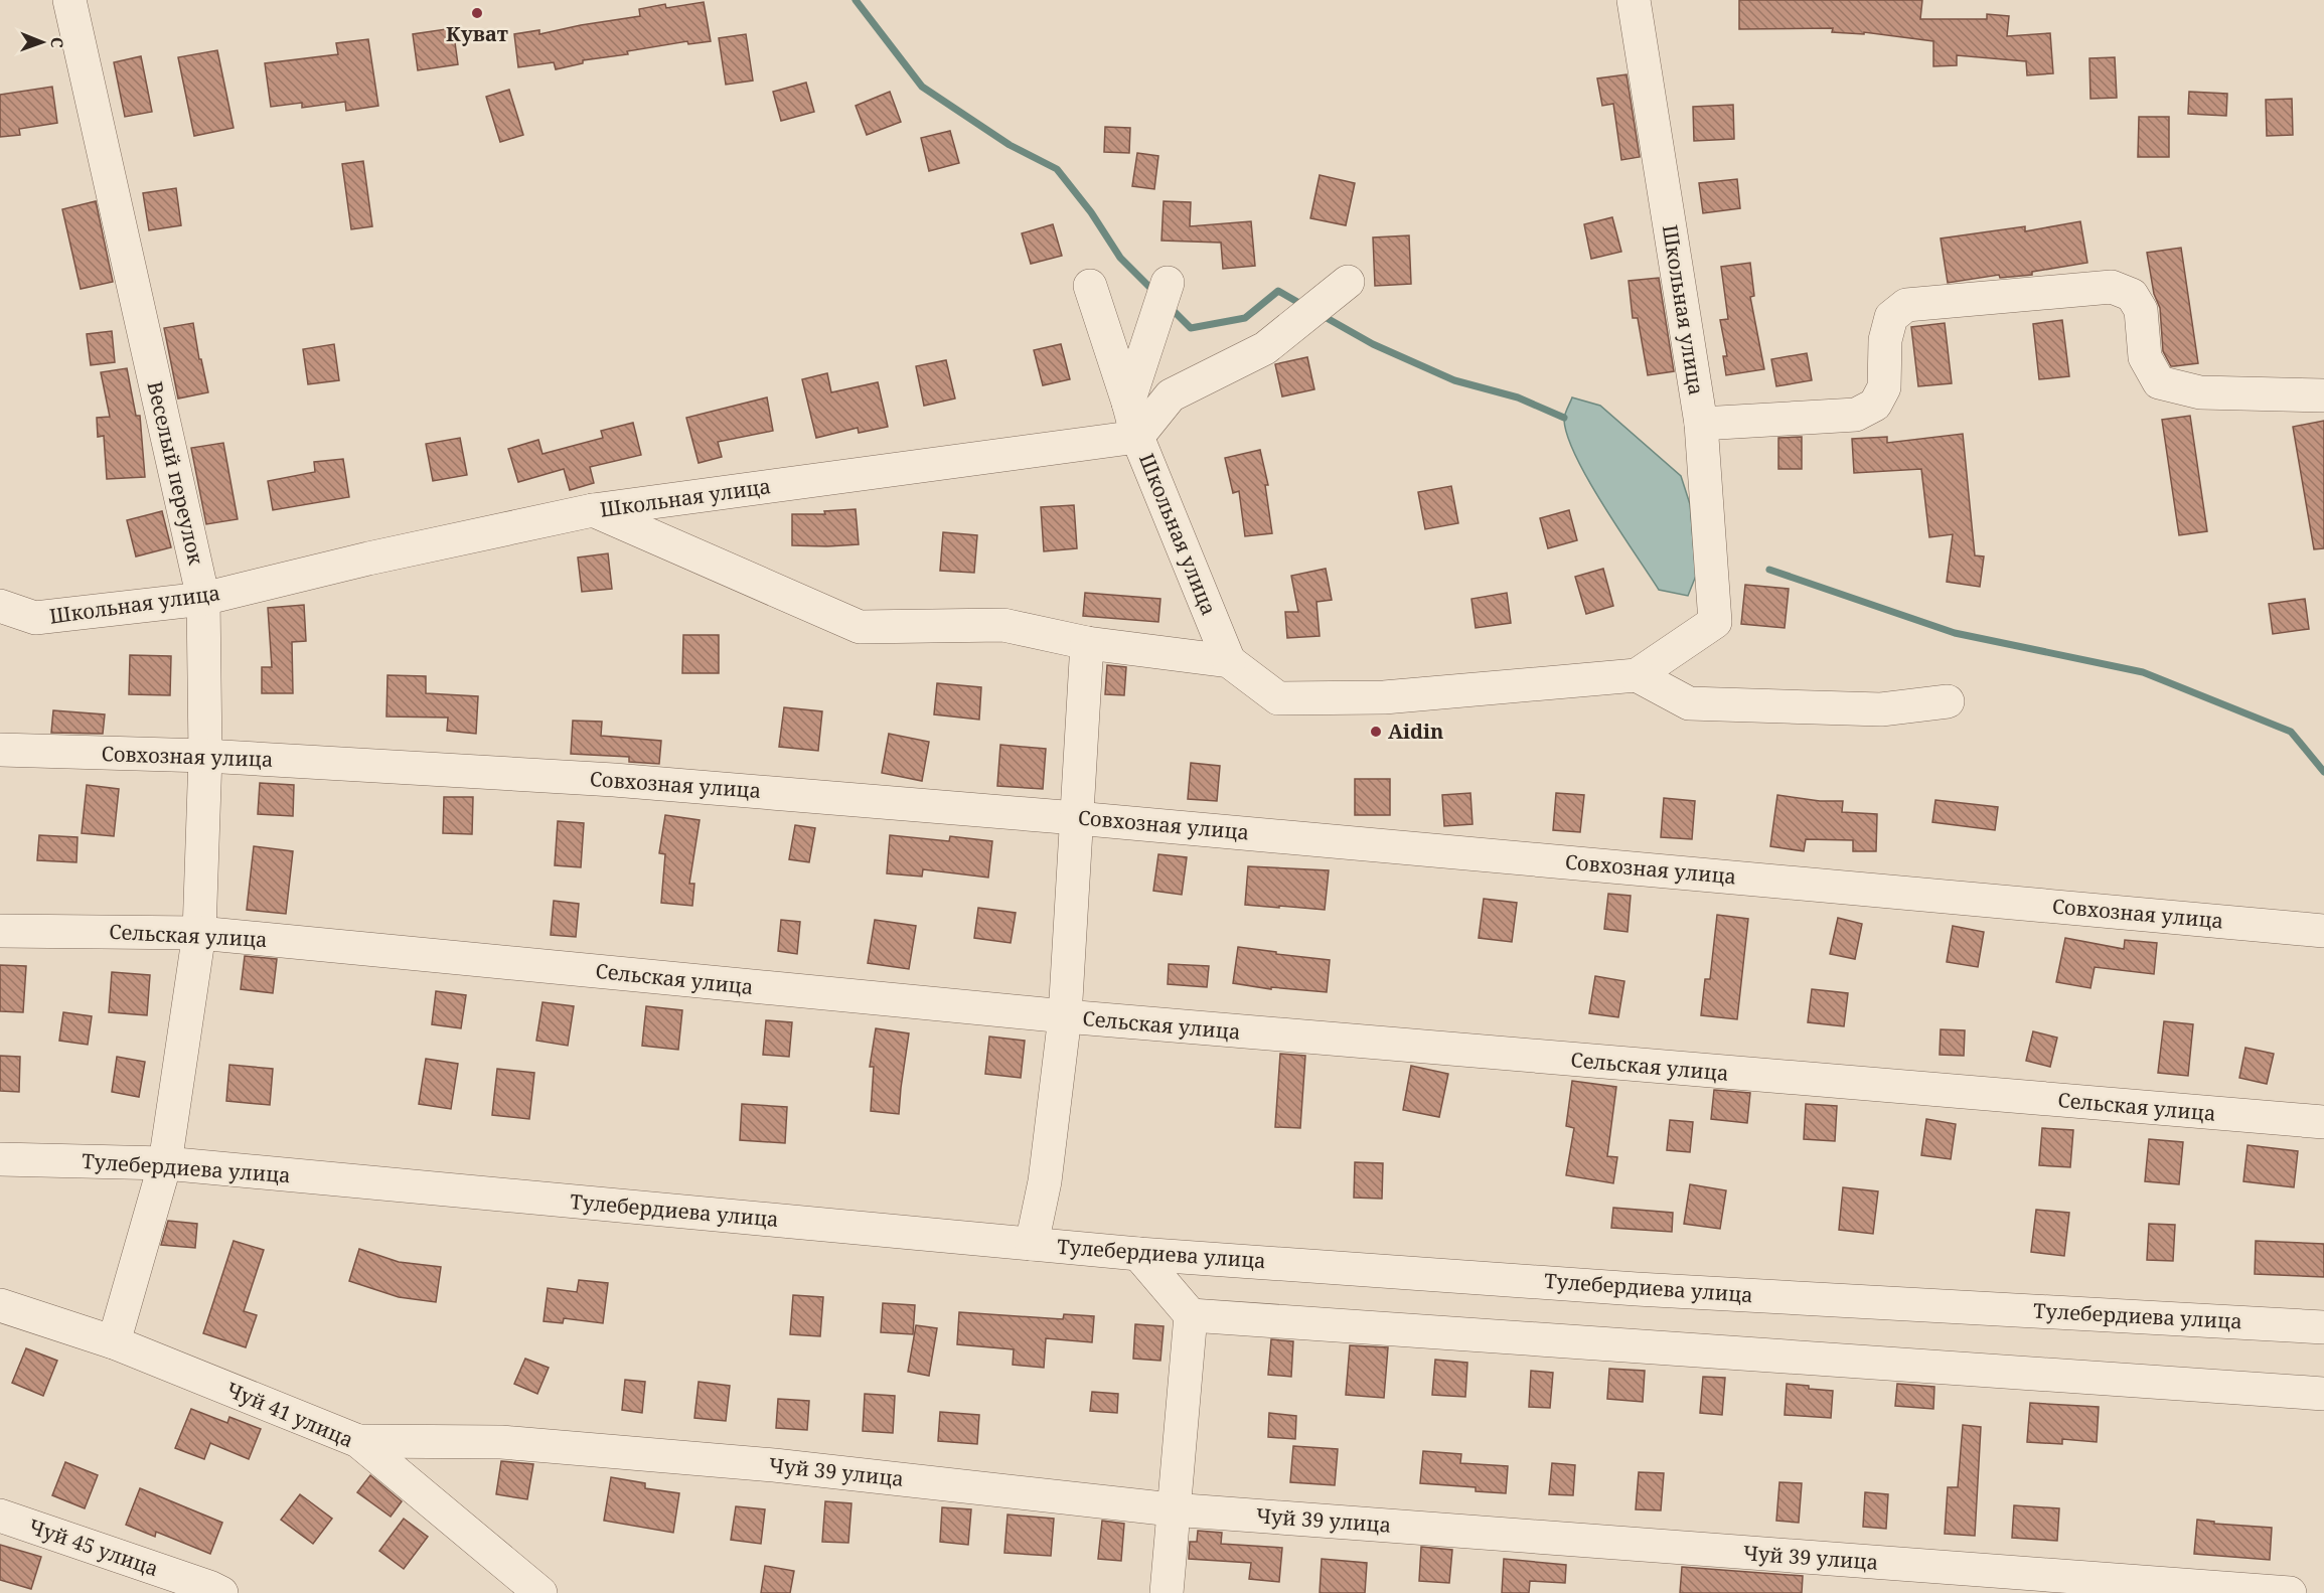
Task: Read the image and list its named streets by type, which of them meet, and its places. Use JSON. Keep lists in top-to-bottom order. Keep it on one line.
{"streets":{"street":["Школьная улица","Веселый переулок","Совхозная улица","Сельская улица","Тулебердиева улица","Чуй 41 улица","Чуй 39 улица","Чуй 45 улица"]},"crossings":[["Школьная улица","Веселый переулок"],["Веселый переулок","Совхозная улица"],["Веселый переулок","Сельская улица"],["Веселый переулок","Тулебердиева улица"],["Веселый переулок","Чуй 41 улица"],["Чуй 41 улица","Чуй 39 улица"]],"places":["Куват","Aidin"],"north":"right"}
